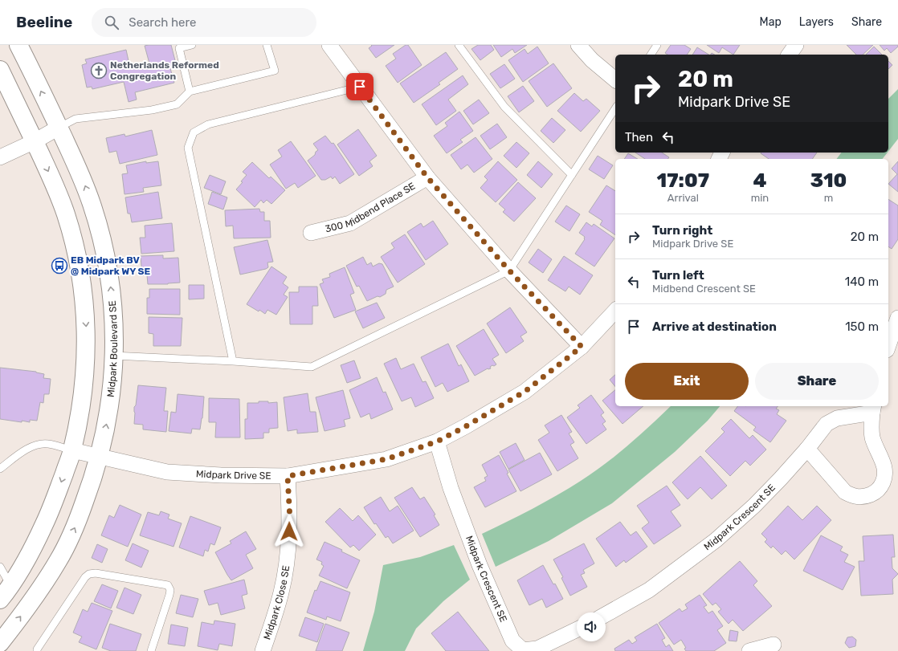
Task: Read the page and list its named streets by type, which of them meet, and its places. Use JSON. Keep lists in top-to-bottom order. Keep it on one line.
{"streets":{"street":["300 Midbend Place SE","Midpark Boulevard SE","Midpark Drive SE","Midpark Crescent SE","Midpark Close SE"]},"crossings":[["Midpark Boulevard SE","Midpark Drive SE"],["Midpark Drive SE","Midpark Crescent SE"],["Midpark Drive SE","Midpark Close SE"]],"places":{"church":["Netherlands Reformed Congregation"],"bus stop":["EB Midpark BV @ Midpark WY SE"]},"page":{"header":"Beeline","search":"Search here","nav":["Map","Layers","Share"],"turn":["20 m","Midpark Drive SE"],"then":"Then","eta":["17:07","Arrival","4","min","310","m"],"list":[{"name":"Turn right","note":"Midpark Drive SE","value":"20 m"},{"name":"Turn left","note":"Midbend Crescent SE","value":"140 m"},{"name":"Arrive at destination","value":"150 m"}],"buttons":["Exit","Share"]}}
